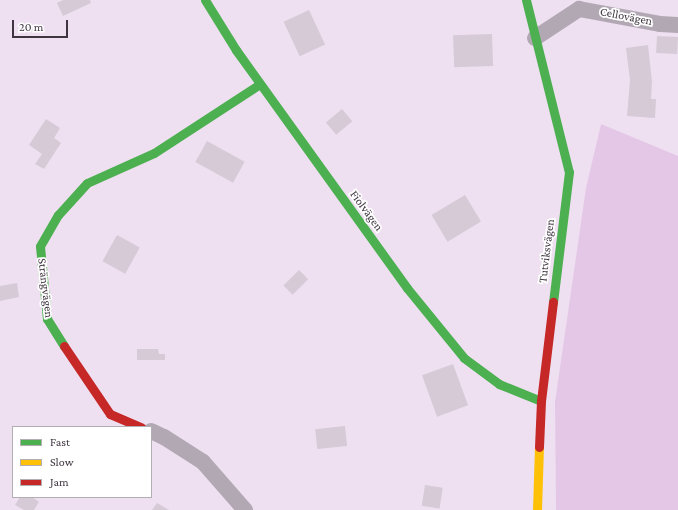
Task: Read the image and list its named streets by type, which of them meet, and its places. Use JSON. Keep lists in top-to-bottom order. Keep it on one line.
{"streets":{"street":["Cellovägen","Fiolvägen","Tutviksvägen","Strängvägen"]},"crossings":[["Cellovägen","Tutviksvägen"],["Fiolvägen","Tutviksvägen"],["Fiolvägen","Strängvägen"]],"legend":["Fast","Slow","Jam"],"scale_bar":"20 m"}
